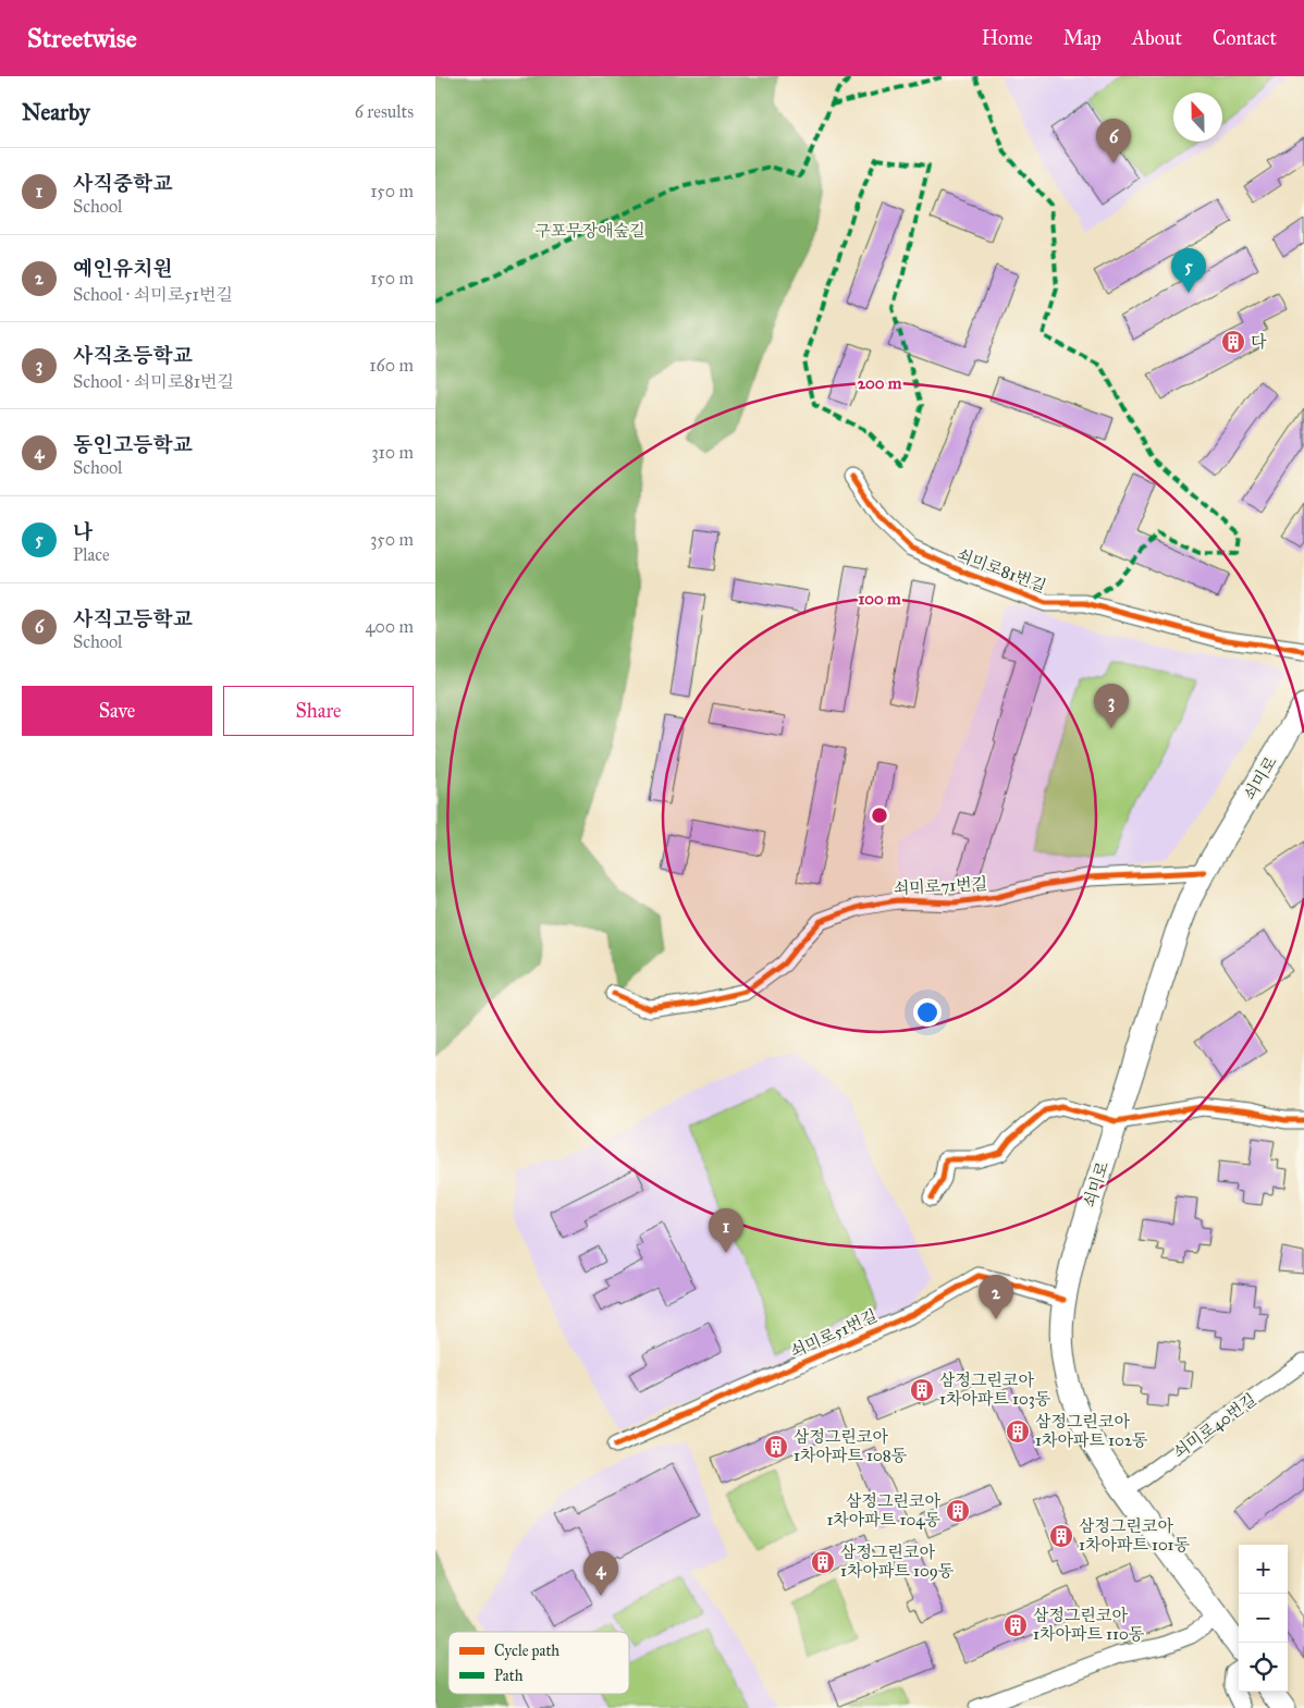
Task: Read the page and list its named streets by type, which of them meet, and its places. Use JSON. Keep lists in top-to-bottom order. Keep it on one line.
{"streets":{"main road":["쇠미로"],"street":["쇠미로81번길","쇠미로71번길","쇠미로51번길","쇠미로40번길"]},"crossings":[["쇠미로","쇠미로71번길"],["쇠미로","쇠미로51번길"],["쇠미로","쇠미로40번길"]],"parks":["구포무장애숲길"],"places":{"building":["다","삼정그린코아 1차아파트 103동","삼정그린코아 1차아파트 102동","삼정그린코아 1차아파트 108동","삼정그린코아 1차아파트 104동","삼정그린코아 1차아파트 101동","삼정그린코아 1차아파트 109동","삼정그린코아 1차아파트 110동"]},"legend":["Cycle path","Path"],"north":"top","page":{"header":"Streetwise","nav":["Home","Map","About","Contact"],"heading":["Nearby","6 results"],"pins":["6","5","3","1","2","4"],"list":[{"mark":"1","name":"사직중학교","note":"School","value":"150 m"},{"mark":"2","name":"예인유치원","note":"School · 쇠미로51번길","value":"150 m"},{"mark":"3","name":"사직초등학교","note":"School · 쇠미로81번길","value":"160 m"},{"mark":"4","name":"동인고등학교","note":"School","value":"310 m"},{"mark":"5","name":"나","note":"Place","value":"350 m"},{"mark":"6","name":"사직고등학교","note":"School","value":"400 m"}],"buttons":["Save","Share"],"map_buttons":["+","−"]},"rings":["200 m","100 m"]}
